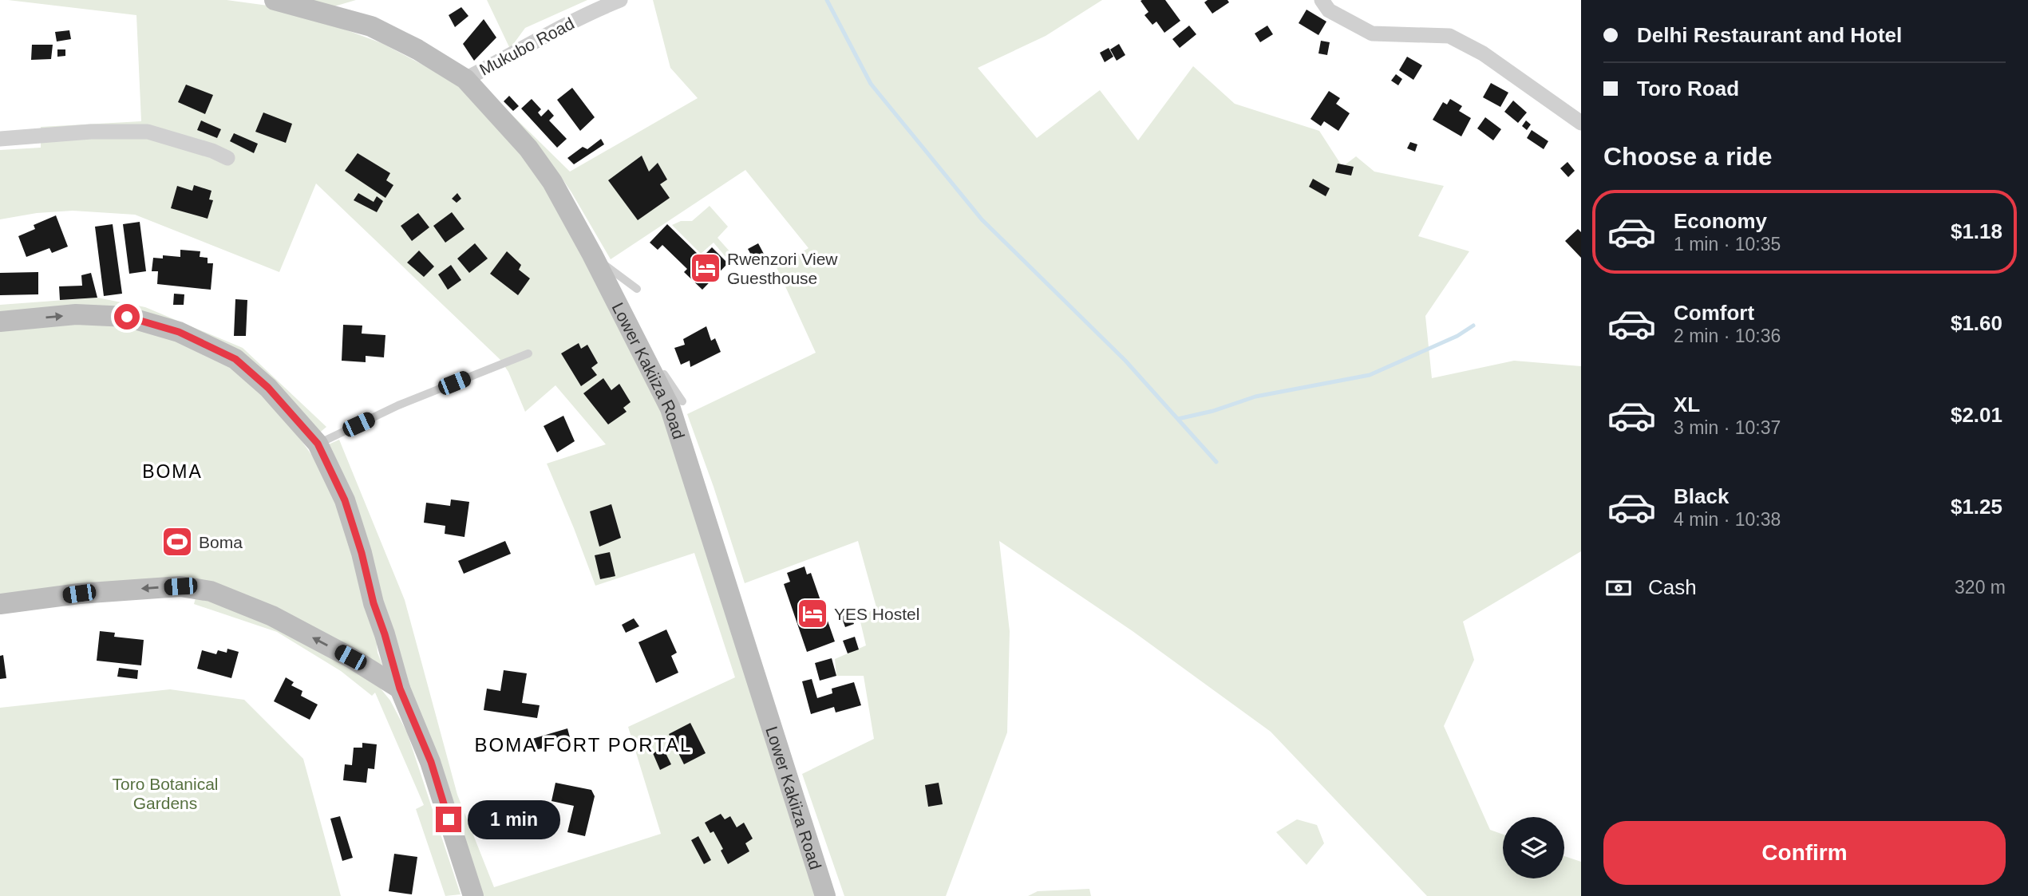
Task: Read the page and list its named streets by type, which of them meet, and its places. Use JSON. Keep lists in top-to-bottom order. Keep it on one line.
{"streets":{"main road":["Lower Kakiiza Road"],"street":["Mukubo Road"]},"crossings":[["Mukubo Road","Lower Kakiiza Road"]],"districts":["BOMA","BOMA FORT PORTAL"],"parks":["Toro Botanical Gardens"],"places":{"hotel":["Rwenzori View Guesthouse","YES Hostel"],"sports":["Boma"]},"page":{"banner":["Delhi Restaurant and Hotel","Toro Road"],"heading":"Choose a ride","list":[{"name":"Economy","note":"1 min · 10:35","value":"$1.18"},{"name":"Comfort","note":"2 min · 10:36","value":"$1.60"},{"name":"XL","note":"3 min · 10:37","value":"$2.01"},{"name":"Black","note":"4 min · 10:38","value":"$1.25"}],"pay":["Cash","320 m"],"bubble":"1 min","buttons":"Confirm"}}
